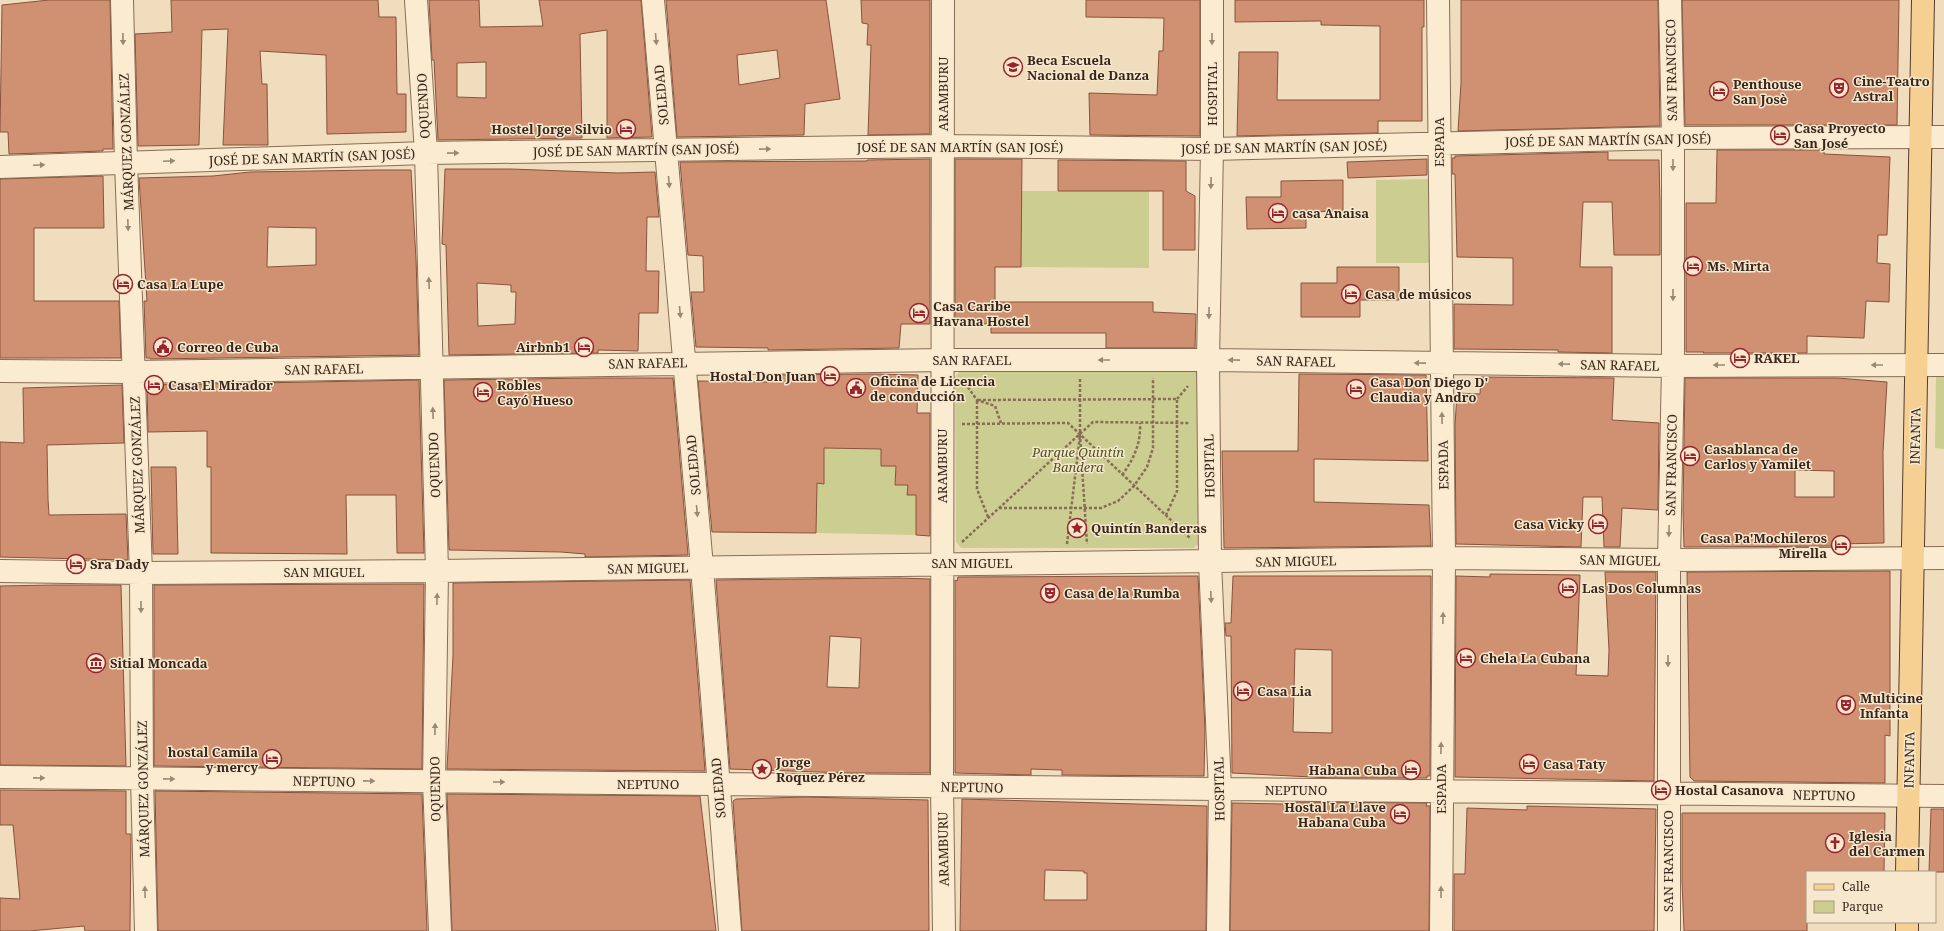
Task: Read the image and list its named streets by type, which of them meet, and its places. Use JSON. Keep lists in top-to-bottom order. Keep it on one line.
{"streets":{"main road":["INFANTA"],"street":["SAN FRANCISCO","ARAMBURU","HOSPITAL","SOLEDAD","OQUENDO","JOSÉ DE SAN MARTÍN (SAN JOSÉ)","MÁRQUEZ GONZÁLEZ","ESPADA","SAN RAFAEL","SAN MIGUEL","NEPTUNO"]},"crossings":[["SAN FRANCISCO","JOSÉ DE SAN MARTÍN (SAN JOSÉ)"],["SAN FRANCISCO","SAN RAFAEL"],["SAN FRANCISCO","SAN MIGUEL"],["SAN FRANCISCO","NEPTUNO"],["ARAMBURU","JOSÉ DE SAN MARTÍN (SAN JOSÉ)"],["ARAMBURU","SAN RAFAEL"],["ARAMBURU","SAN MIGUEL"],["ARAMBURU","NEPTUNO"],["HOSPITAL","JOSÉ DE SAN MARTÍN (SAN JOSÉ)"],["HOSPITAL","SAN RAFAEL"],["HOSPITAL","SAN MIGUEL"],["HOSPITAL","NEPTUNO"],["SOLEDAD","JOSÉ DE SAN MARTÍN (SAN JOSÉ)"],["SOLEDAD","SAN RAFAEL"],["SOLEDAD","SAN MIGUEL"],["SOLEDAD","NEPTUNO"],["OQUENDO","JOSÉ DE SAN MARTÍN (SAN JOSÉ)"],["OQUENDO","SAN RAFAEL"],["OQUENDO","SAN MIGUEL"],["OQUENDO","NEPTUNO"],["JOSÉ DE SAN MARTÍN (SAN JOSÉ)","MÁRQUEZ GONZÁLEZ"],["JOSÉ DE SAN MARTÍN (SAN JOSÉ)","ESPADA"],["JOSÉ DE SAN MARTÍN (SAN JOSÉ)","INFANTA"],["MÁRQUEZ GONZÁLEZ","SAN RAFAEL"],["MÁRQUEZ GONZÁLEZ","SAN MIGUEL"],["MÁRQUEZ GONZÁLEZ","NEPTUNO"],["ESPADA","SAN RAFAEL"],["ESPADA","SAN MIGUEL"],["ESPADA","NEPTUNO"],["SAN RAFAEL","INFANTA"],["INFANTA","SAN MIGUEL"],["INFANTA","NEPTUNO"]],"one_way":["SAN FRANCISCO","HOSPITAL","SOLEDAD","OQUENDO","JOSÉ DE SAN MARTÍN (SAN JOSÉ)","ESPADA","SAN RAFAEL","NEPTUNO"],"parks":["Parque Quintín Bandera"],"places":{"school or university":["Beca Escuela Nacional de Danza"],"theatre":["Cine-Teatro Astral","Casa de la Rumba","Multicine Infanta"],"hotel":["Penthouse San Josè","Hostel Jorge Silvio","Casa Proyecto San José","casa Anaisa","Ms. Mirta","Casa La Lupe","Casa de músicos","Casa Caribe Havana Hostel","Airbnb1","RAKEL","Hostal Don Juan","Casa El Mirador","Casa Don Diego D' Claudia y Andro","Robles Cayó Hueso","Casablanca de Carlos y Yamilet","Casa Vicky","Casa Pa'Mochileros Mirella","Sra Dady","Las Dos Columnas","Chela La Cubana","Casa Lia","hostal Camila y mercy","Casa Taty","Habana Cuba","Hostal Casanova","Hostal La Llave Habana Cuba"],"public building":["Correo de Cuba","Oficina de Licencia de conducción"],"place":["Quintín Banderas","Jorge Roquez Pérez"],"museum":["Sitial Moncada"],"church":["Iglesia del Carmen"]},"legend":["Calle","Parque"]}
